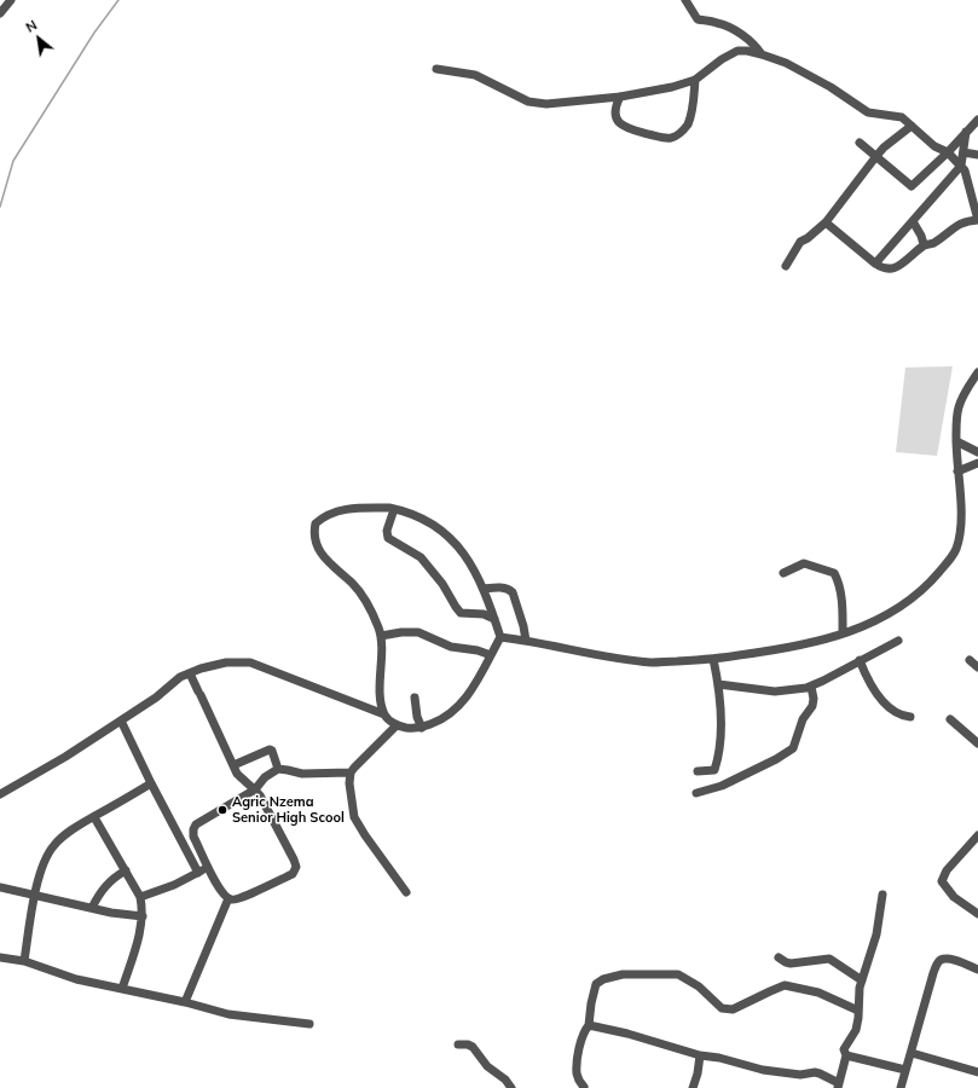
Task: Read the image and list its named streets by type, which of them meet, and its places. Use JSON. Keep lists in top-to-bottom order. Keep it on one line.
{"places":["Agric Nzema Senior High Scool"],"north":"top left"}
